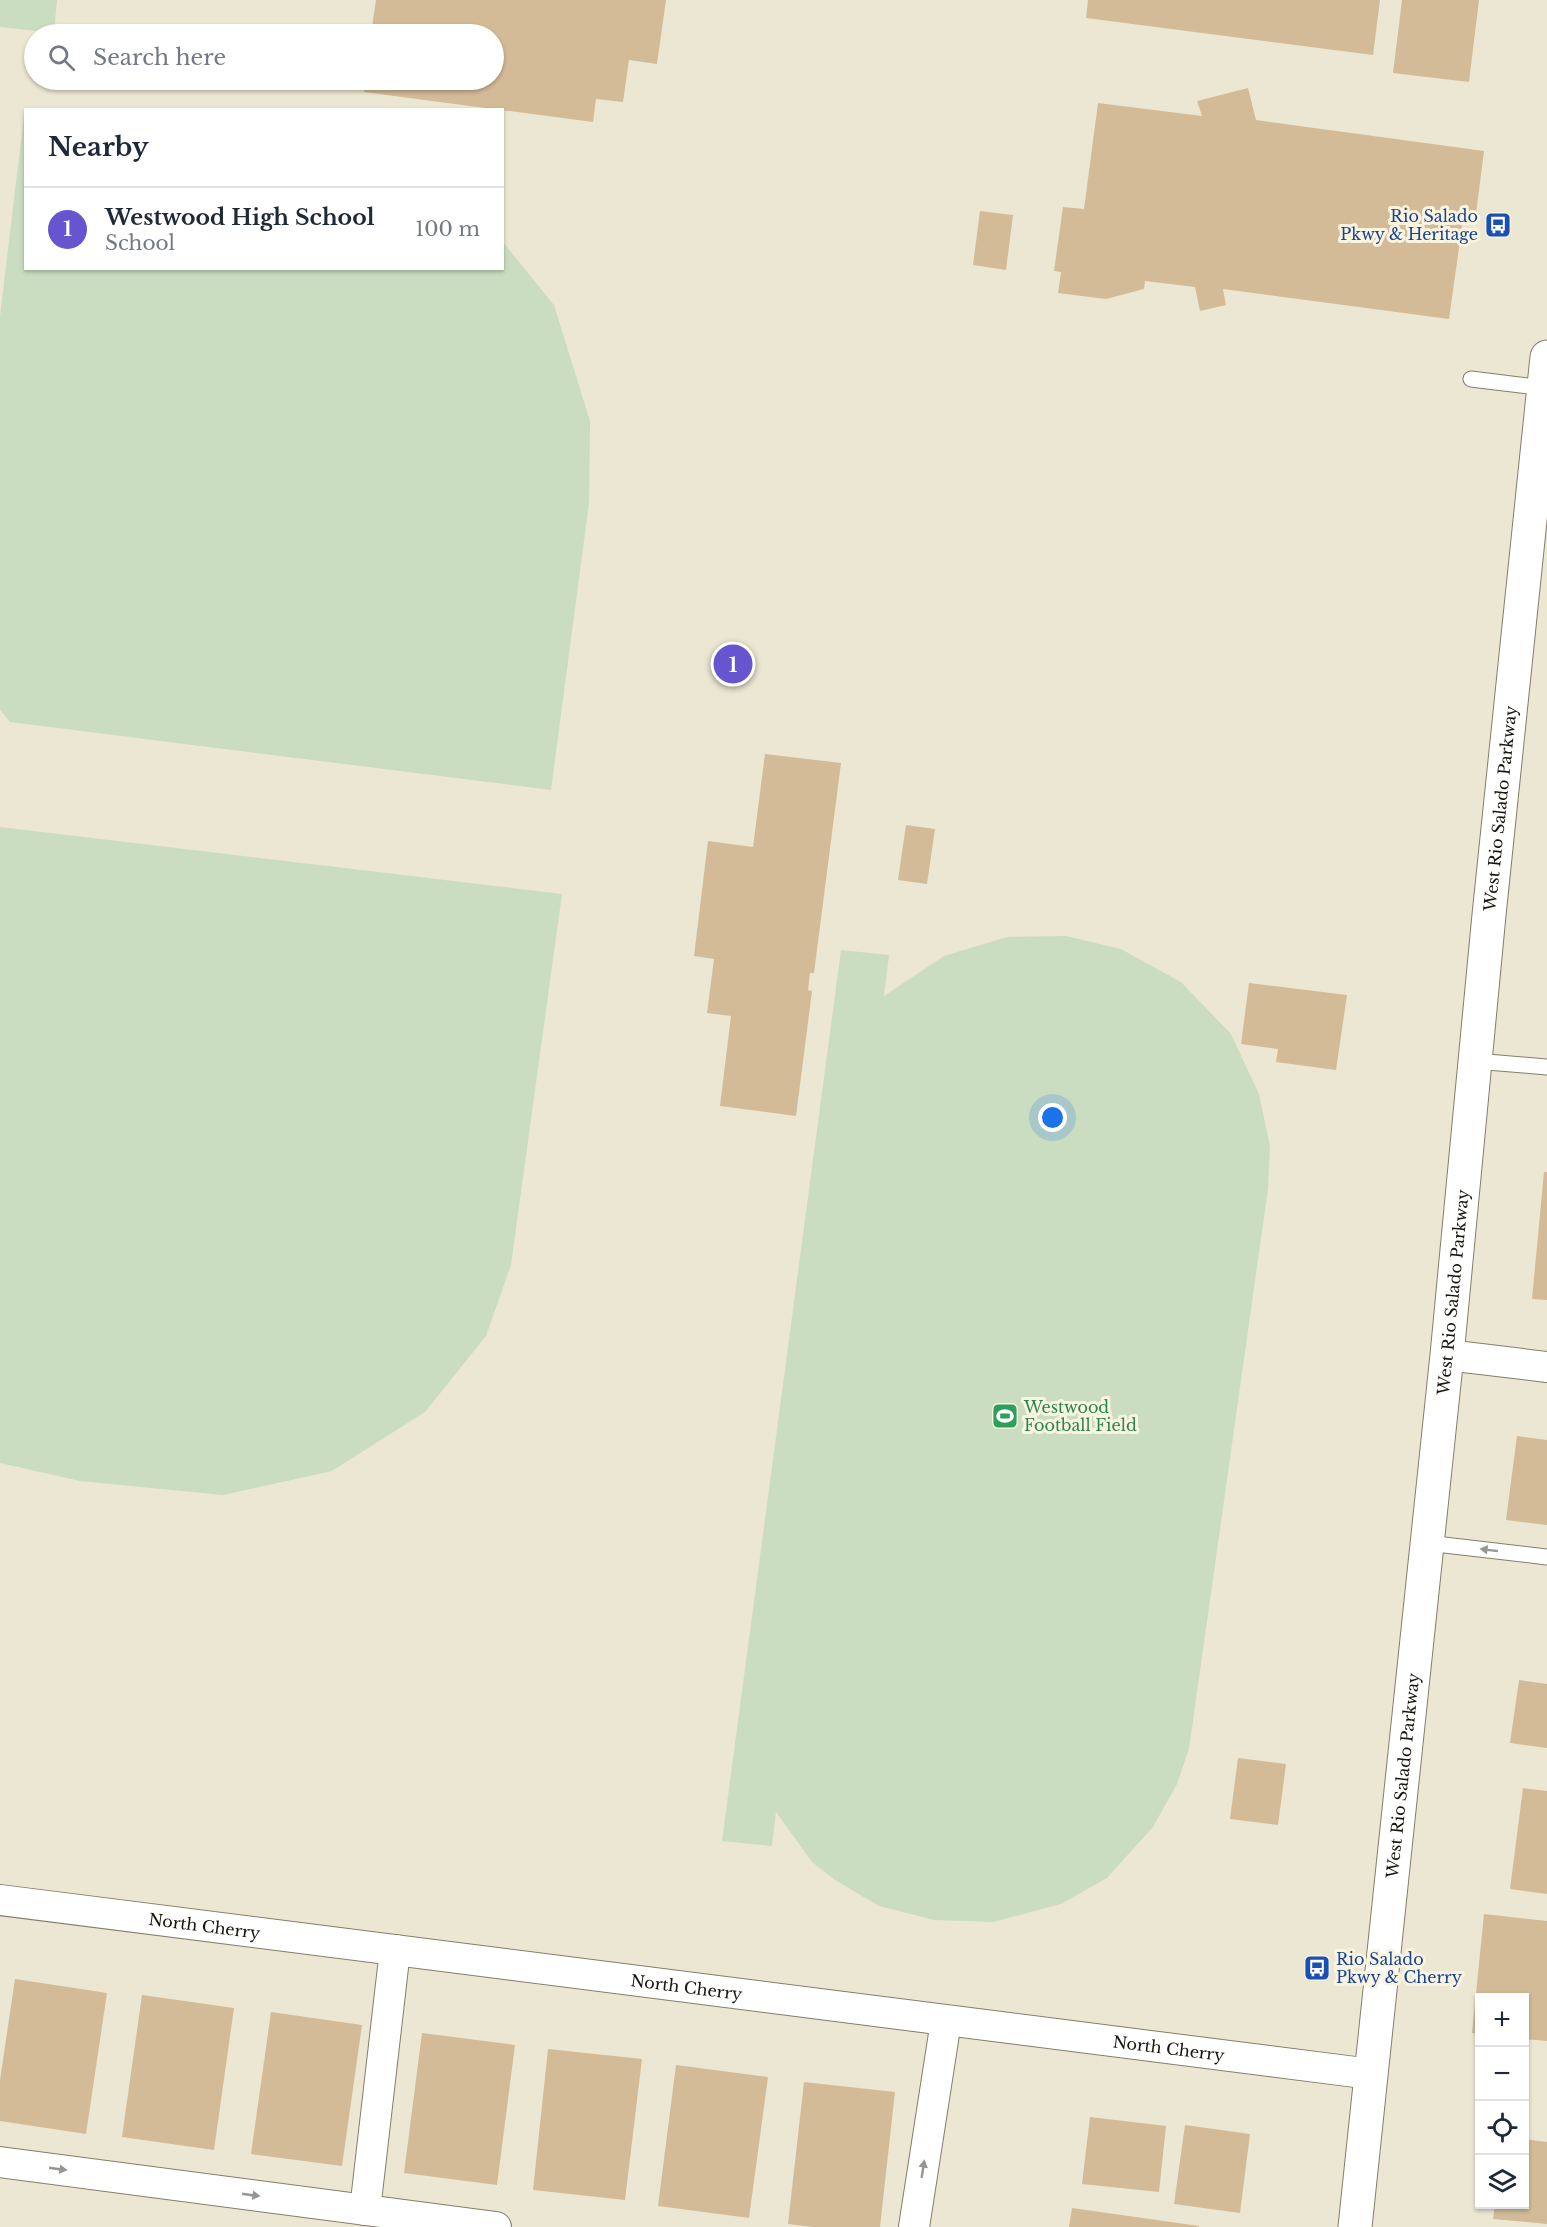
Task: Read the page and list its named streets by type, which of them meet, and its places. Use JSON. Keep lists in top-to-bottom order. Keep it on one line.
{"streets":{"main road":["West Rio Salado Parkway"],"street":["North Cherry"]},"crossings":[["West Rio Salado Parkway","North Cherry"]],"places":{"bus stop":["Rio Salado Pkwy & Heritage","Rio Salado Pkwy & Cherry"],"sports":["Westwood Football Field"]},"page":{"search":"Search here","heading":"Nearby","list":[{"mark":"1","name":"Westwood High School","note":"School","value":"100 m"}],"pins":"1","map_buttons":["+","−"]}}
